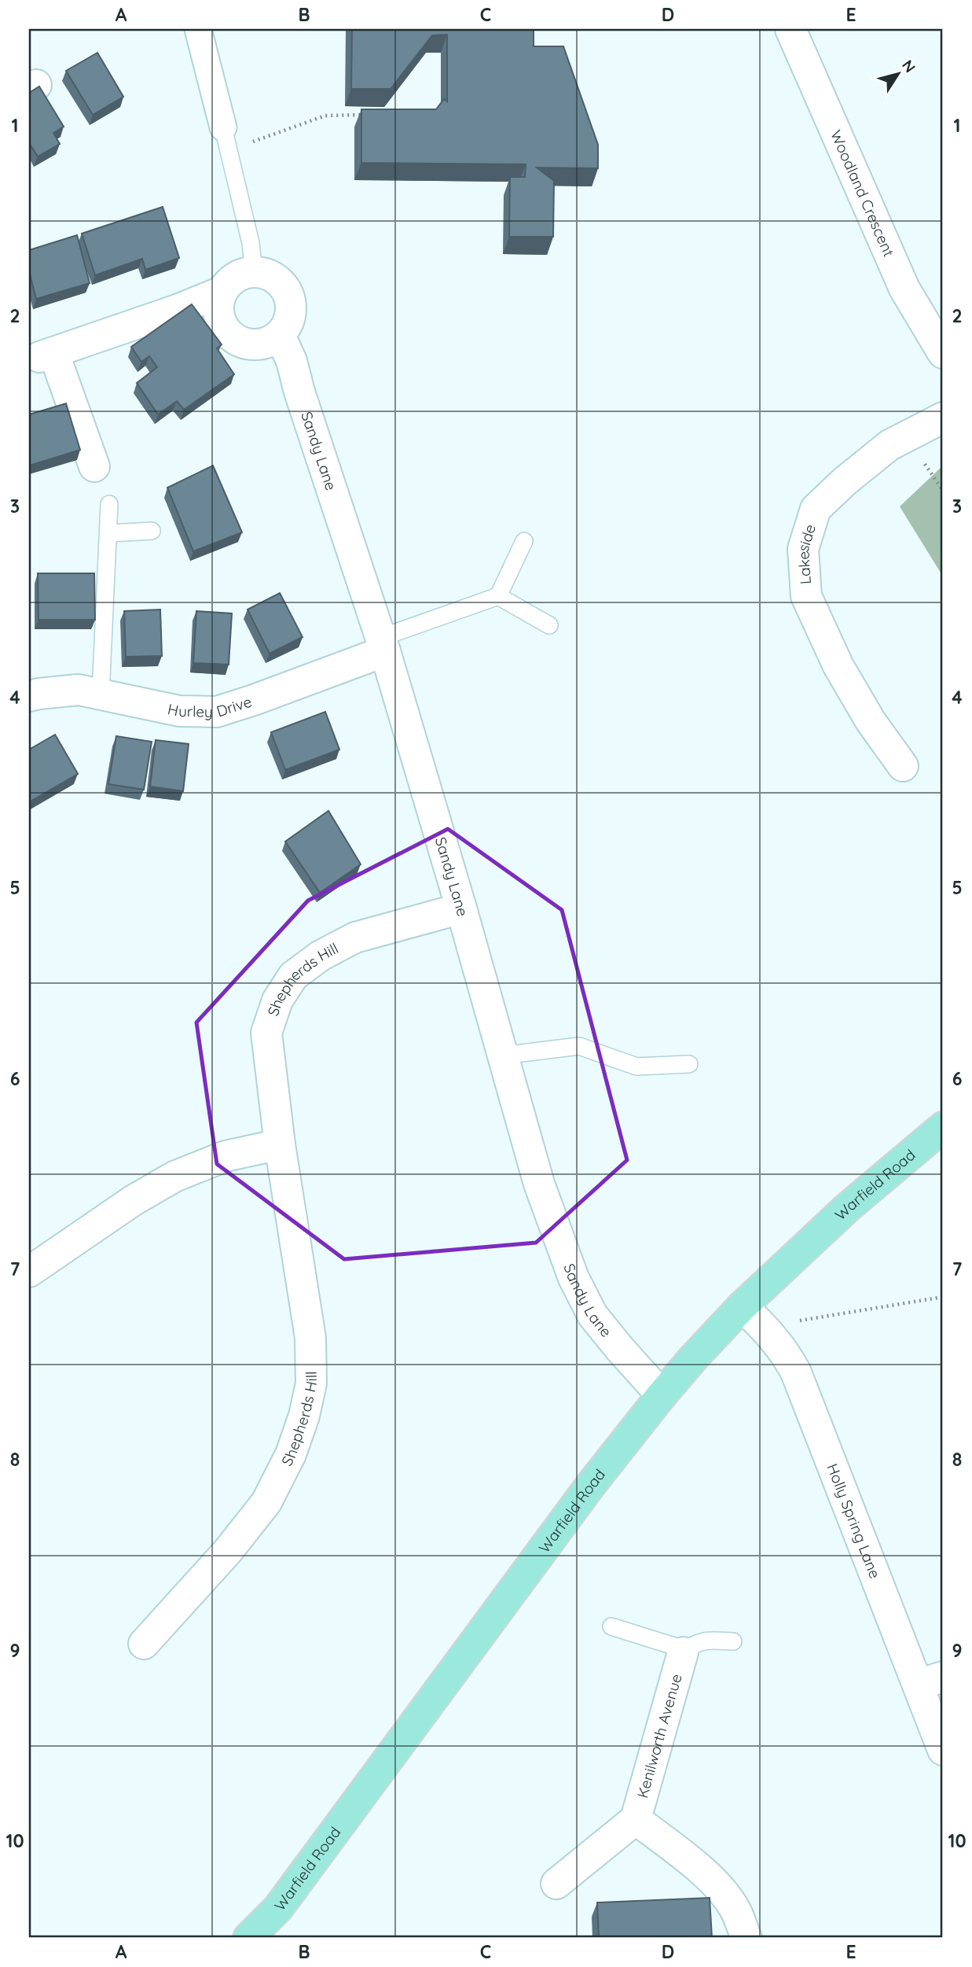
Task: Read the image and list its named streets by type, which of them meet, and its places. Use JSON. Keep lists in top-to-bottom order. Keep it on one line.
{"streets":{"main road":["Warfield Road"],"street":["Woodland Crescent","Sandy Lane","Lakeside","Hurley Drive","Shepherds Hill","Holly Spring Lane","Kenilworth Avenue"]},"crossings":[["Sandy Lane","Hurley Drive"],["Sandy Lane","Shepherds Hill"],["Sandy Lane","Warfield Road"],["Warfield Road","Holly Spring Lane"]],"north":"top right","grid":{"columns":["A","B","C","D","E"],"rows":["1","2","3","4","5","6","7","8","9","10"]}}
